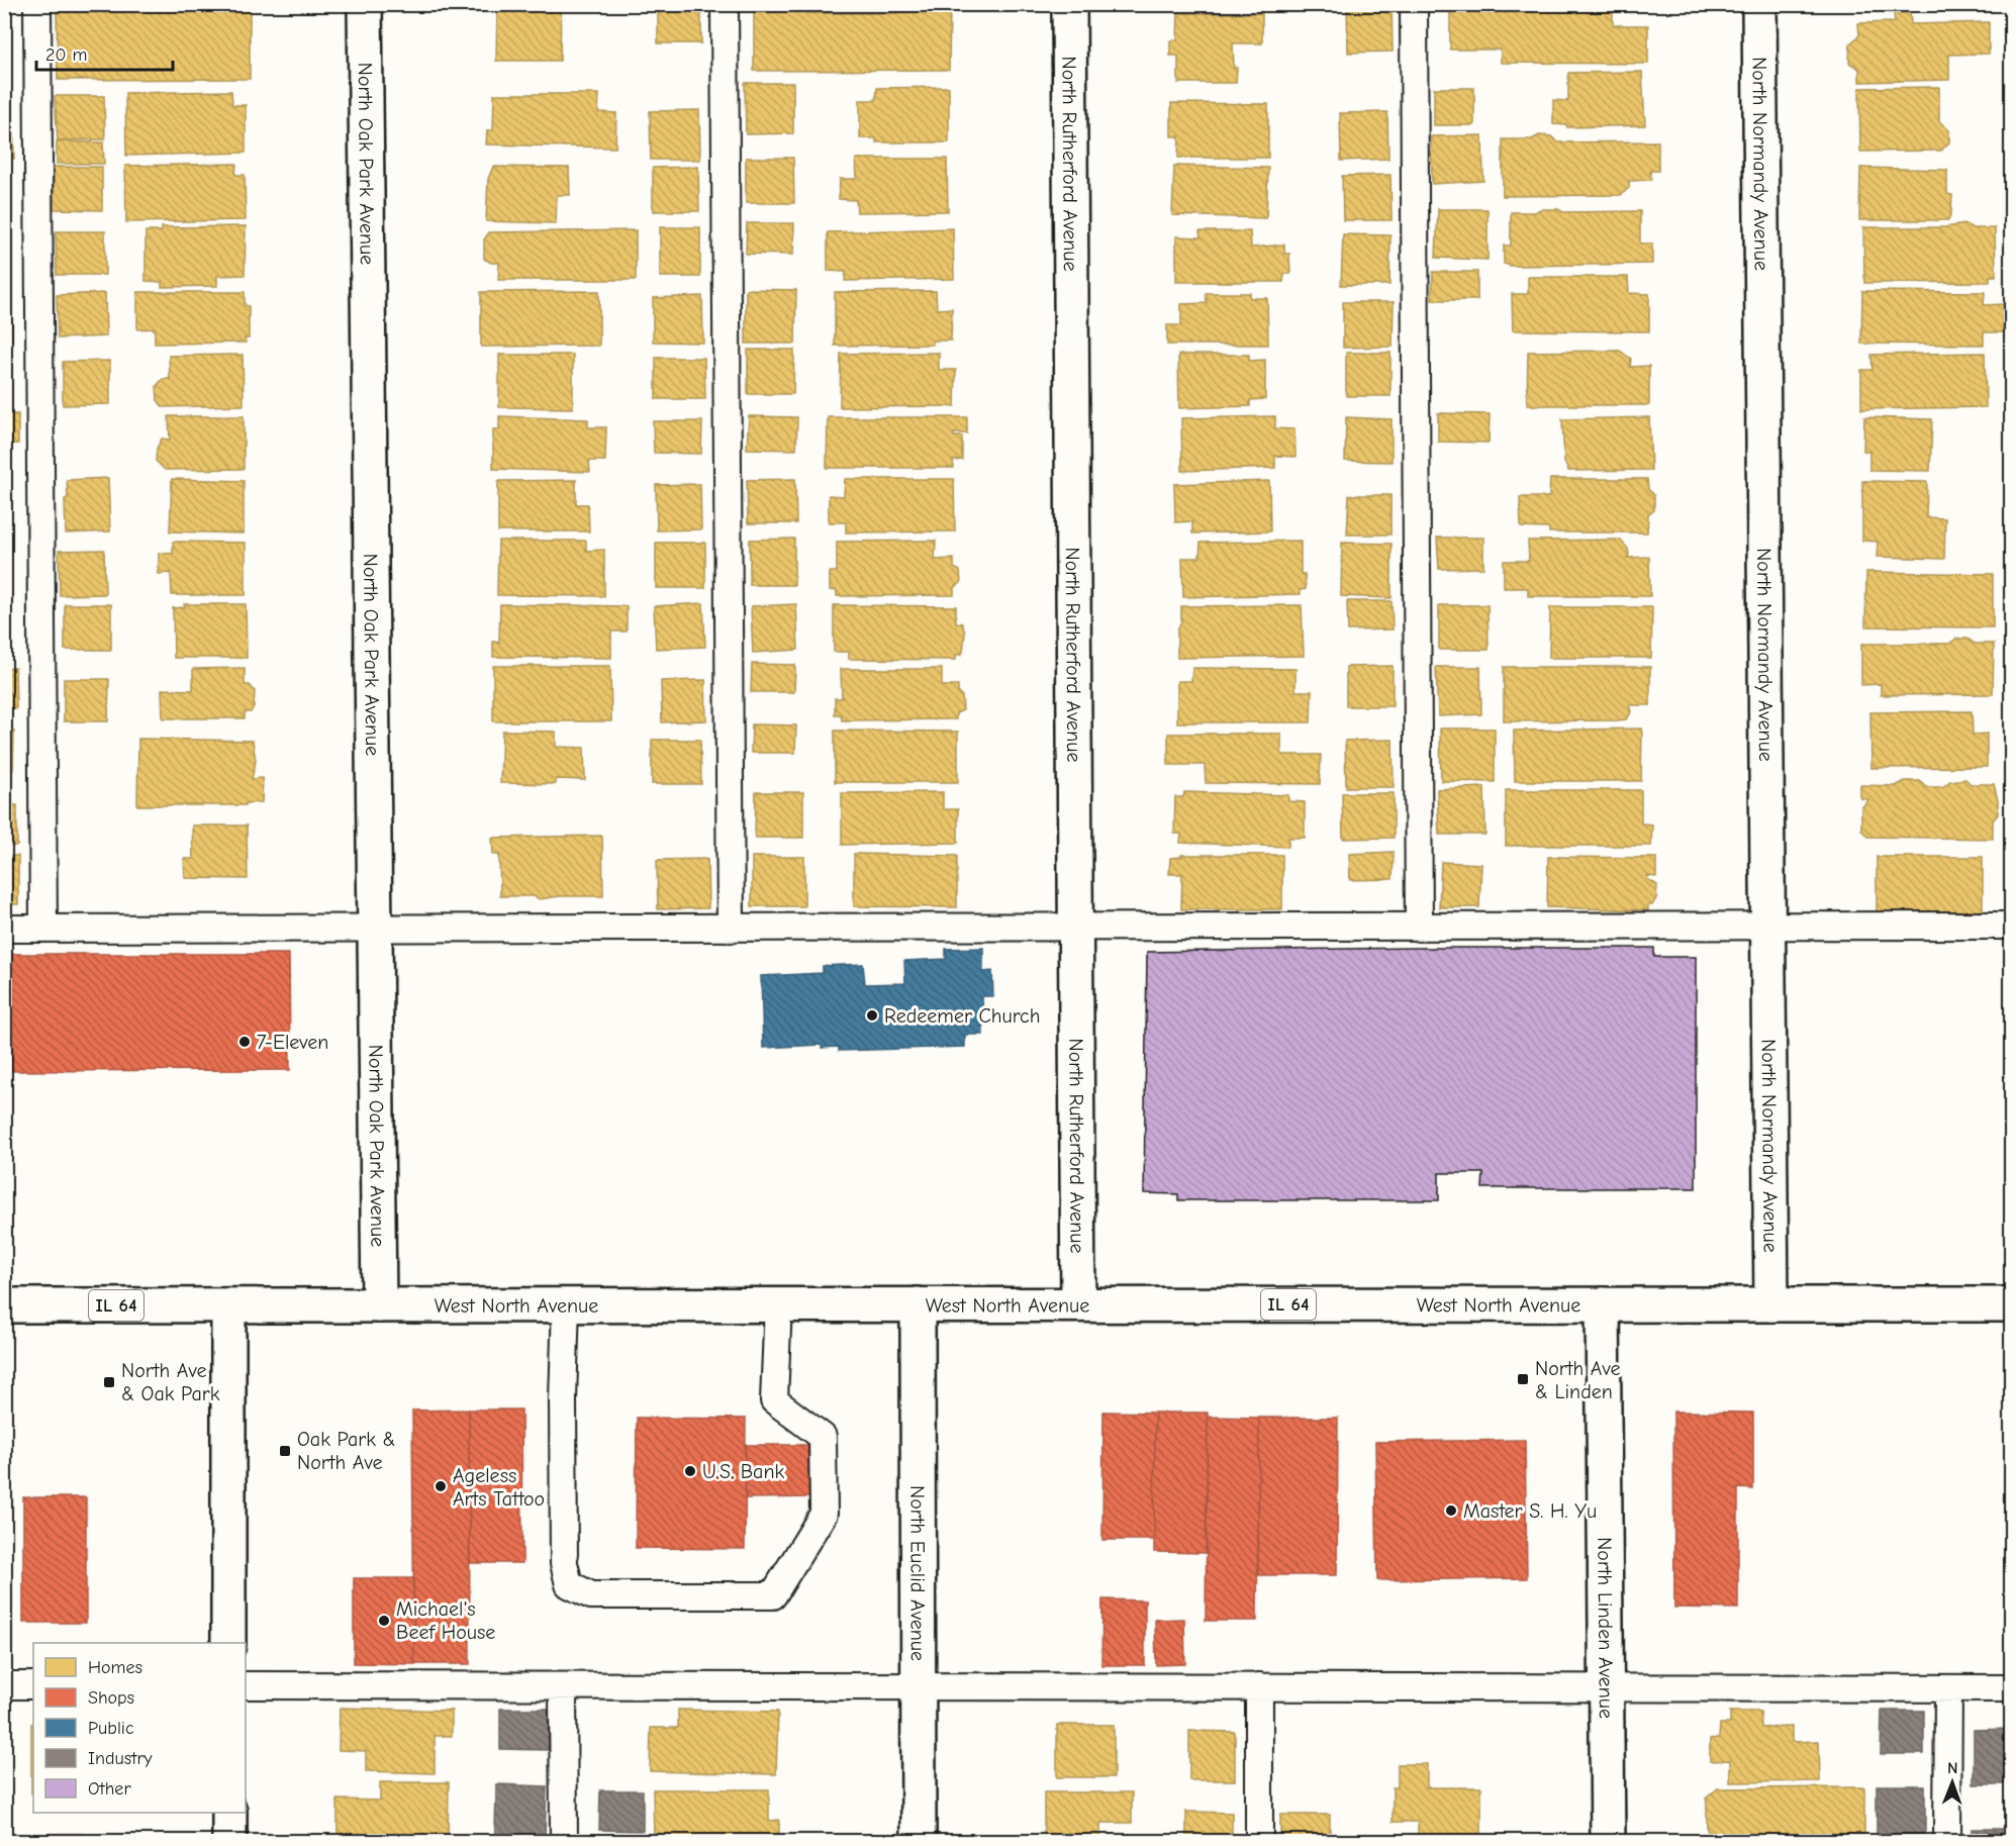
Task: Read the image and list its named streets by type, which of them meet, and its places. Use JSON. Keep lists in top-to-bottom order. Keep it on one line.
{"streets":{"street":["North Oak Park Avenue","North Rutherford Avenue","North Normandy Avenue","West North Avenue","IL 64","North Euclid Avenue","North Linden Avenue"]},"crossings":[["North Oak Park Avenue","West North Avenue"],["North Rutherford Avenue","West North Avenue"],["North Normandy Avenue","West North Avenue"],["West North Avenue","North Euclid Avenue"],["West North Avenue","North Linden Avenue"]],"places":{"other":["Redeemer Church","7-Eleven","U.S. Bank","Ageless Arts Tattoo","Master S. H. Yu","Michael's Beef House"],"transit":["North Ave & Linden","North Ave & Oak Park","Oak Park & North Ave"]},"legend":["Homes","Shops","Public","Industry","Other"],"scale_bar":"20 m","north":"top"}
